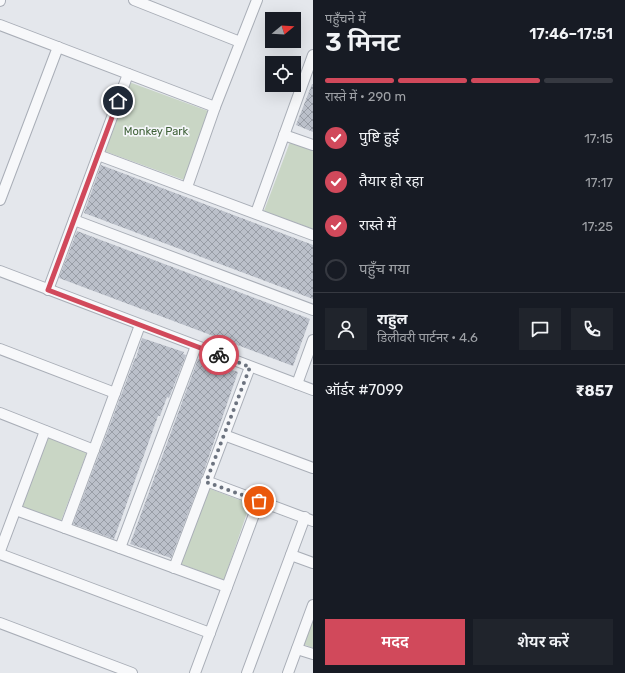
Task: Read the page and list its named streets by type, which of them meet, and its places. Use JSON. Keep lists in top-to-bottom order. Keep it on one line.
{"parks":["Monkey Park"],"north":"right","page":{"heading":["3 मिनट","पहुँचने में","17:46–17:51"],"panel":["राहुल","डिलीवरी पार्टनर · 4.6","ऑर्डर #7099","₹857"],"bar":"रास्ते में · 290 m","list":[["पुष्टि हुई","17:15"],["तैयार हो रहा","17:17"],["रास्ते में","17:25"],"पहुँच गया"],"buttons":["मदद","शेयर करें"]}}
